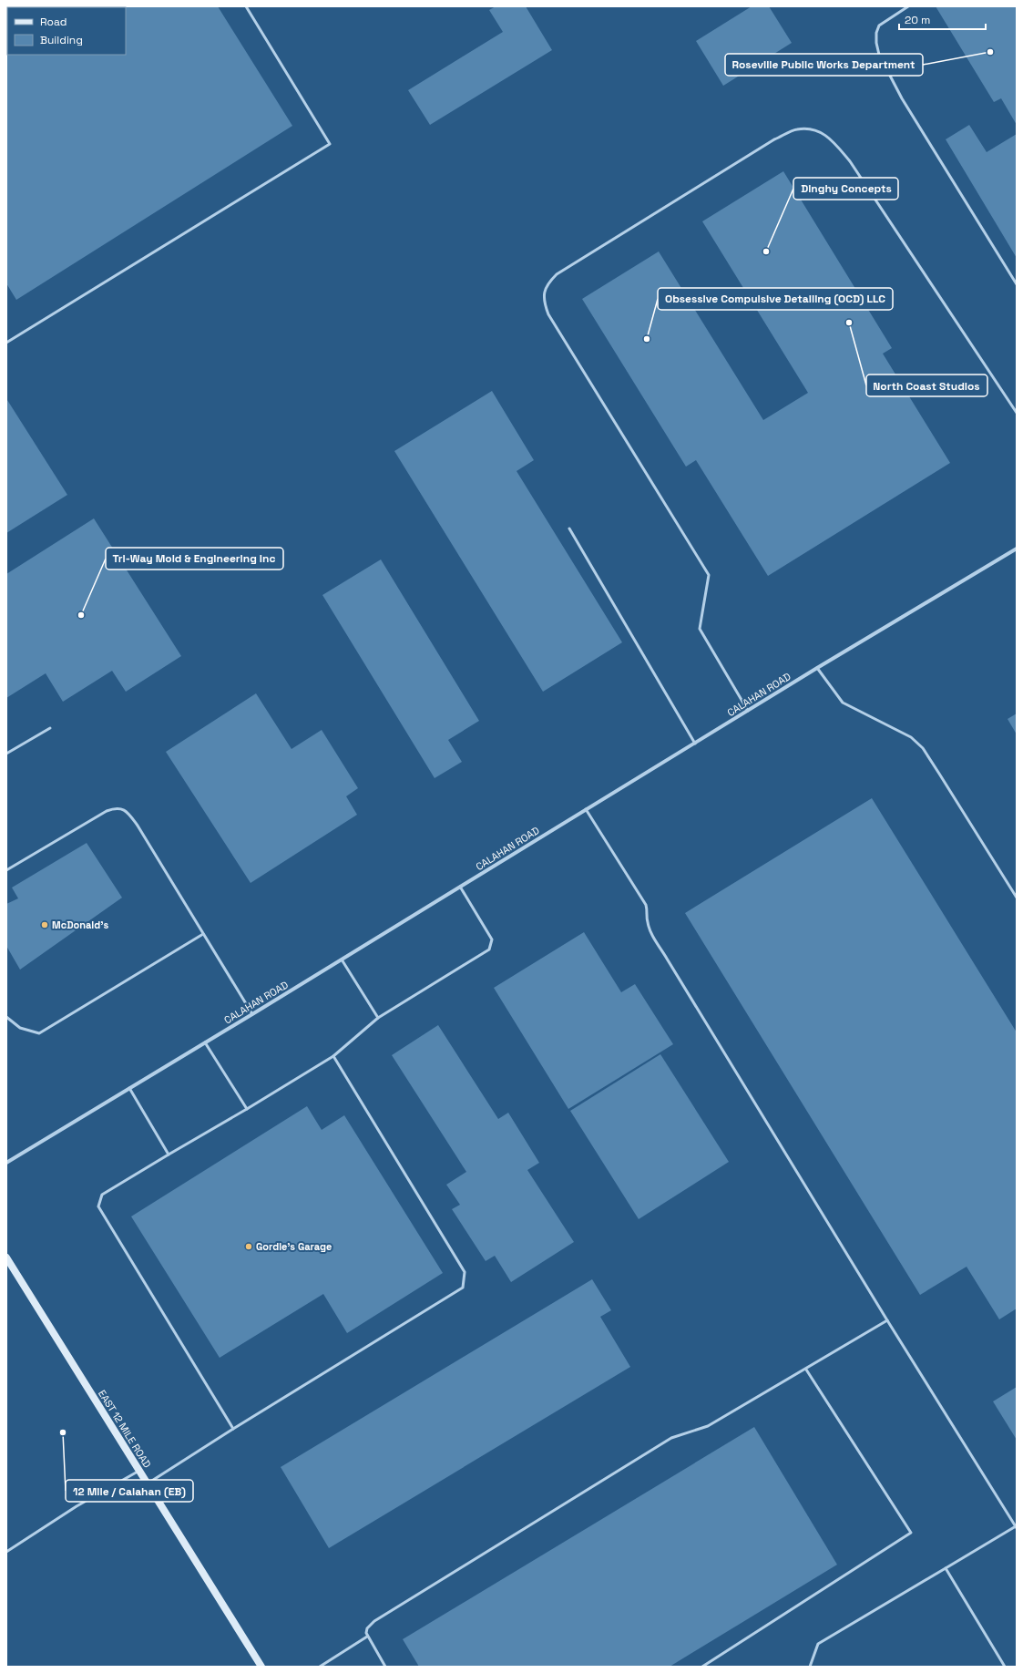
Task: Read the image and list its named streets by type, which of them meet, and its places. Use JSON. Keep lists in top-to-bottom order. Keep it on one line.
{"streets":{"main road":["EAST 12 MILE ROAD"],"street":["CALAHAN ROAD"]},"places":["Roseville Public Works Department","Dinghy Concepts","North Coast Studios","Obsessive Compulsive Detailing (OCD) LLC","Tri-Way Mold & Engineering Inc","McDonald's","Gordie's Garage","12 Mile / Calahan (EB)"],"legend":["Road","Building"],"scale_bar":"20 m"}
